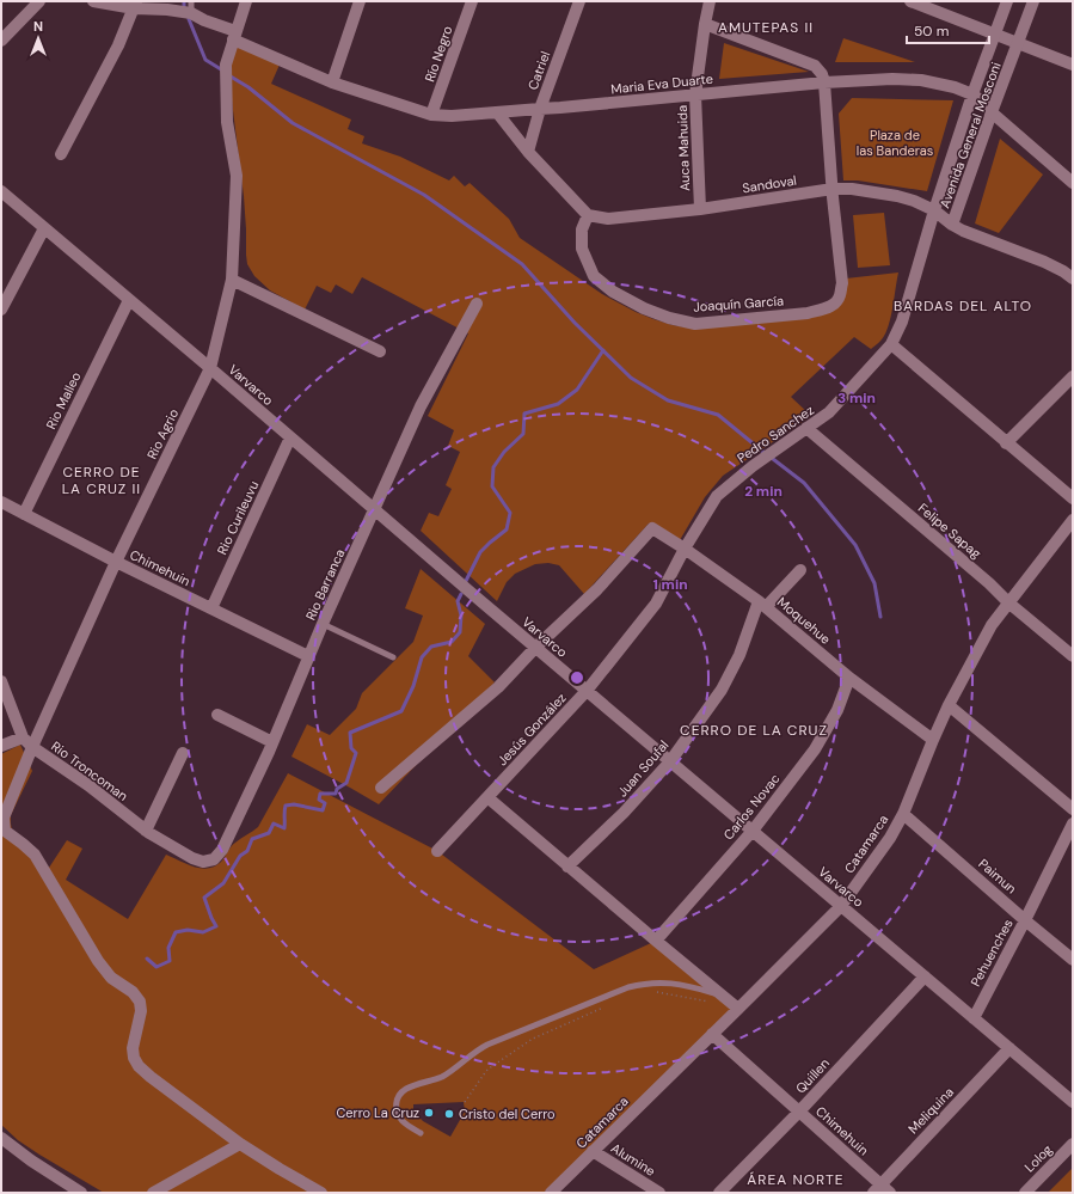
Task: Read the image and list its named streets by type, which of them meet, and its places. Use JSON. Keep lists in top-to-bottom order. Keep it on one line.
{"streets":{"street":["Río Negro","Catriel","Maria Eva Duarte","Avenida General Mosconi","Auca Mahuida","Sandoval","Joaquín García","Varvarco","Rio Malleo","Rio Agrio","Pedro Sanchez","Rio Curileuvu","Felipe Sapag","Chimehuin","Rio Barranca","Moquehue","Jesús González","Juan Soufal","Rio Troncoman","Carlos Novac","Catamarca","Paimun","Pehuenches","Quillen","Meliquina","Lolog","Alumine"]},"crossings":[["Río Negro","Maria Eva Duarte"],["Catriel","Maria Eva Duarte"],["Maria Eva Duarte","Avenida General Mosconi"],["Maria Eva Duarte","Auca Mahuida"],["Maria Eva Duarte","Rio Agrio"],["Avenida General Mosconi","Sandoval"],["Avenida General Mosconi","Pedro Sanchez"],["Auca Mahuida","Sandoval"],["Sandoval","Joaquín García"],["Sandoval","Pedro Sanchez"],["Varvarco","Rio Malleo"],["Varvarco","Rio Agrio"],["Varvarco","Rio Curileuvu"],["Varvarco","Rio Barranca"],["Varvarco","Moquehue"],["Varvarco","Jesús González"],["Varvarco","Juan Soufal"],["Varvarco","Carlos Novac"],["Varvarco","Catamarca"],["Varvarco","Pehuenches"],["Varvarco","Quillen"],["Varvarco","Meliquina"],["Rio Malleo","Chimehuin"],["Rio Agrio","Chimehuin"],["Rio Agrio","Rio Troncoman"],["Pedro Sanchez","Felipe Sapag"],["Pedro Sanchez","Moquehue"],["Pedro Sanchez","Jesús González"],["Rio Curileuvu","Chimehuin"],["Felipe Sapag","Catamarca"],["Chimehuin","Rio Barranca"],["Chimehuin","Catamarca"],["Chimehuin","Quillen"],["Chimehuin","Meliquina"],["Rio Barranca","Rio Troncoman"],["Moquehue","Jesús González"],["Moquehue","Juan Soufal"],["Moquehue","Carlos Novac"],["Moquehue","Catamarca"],["Catamarca","Paimun"],["Catamarca","Alumine"],["Paimun","Pehuenches"]],"districts":["AMUTEPAS II","BARDAS DEL ALTO","CERRO DE LA CRUZ II","CERRO DE LA CRUZ","ÁREA NORTE"],"parks":["Plaza de las Banderas"],"places":["Cerro La Cruz","Cristo del Cerro"],"scale_bar":"50 m","north":"top","rings":["3 min","2 min","1 min"]}
